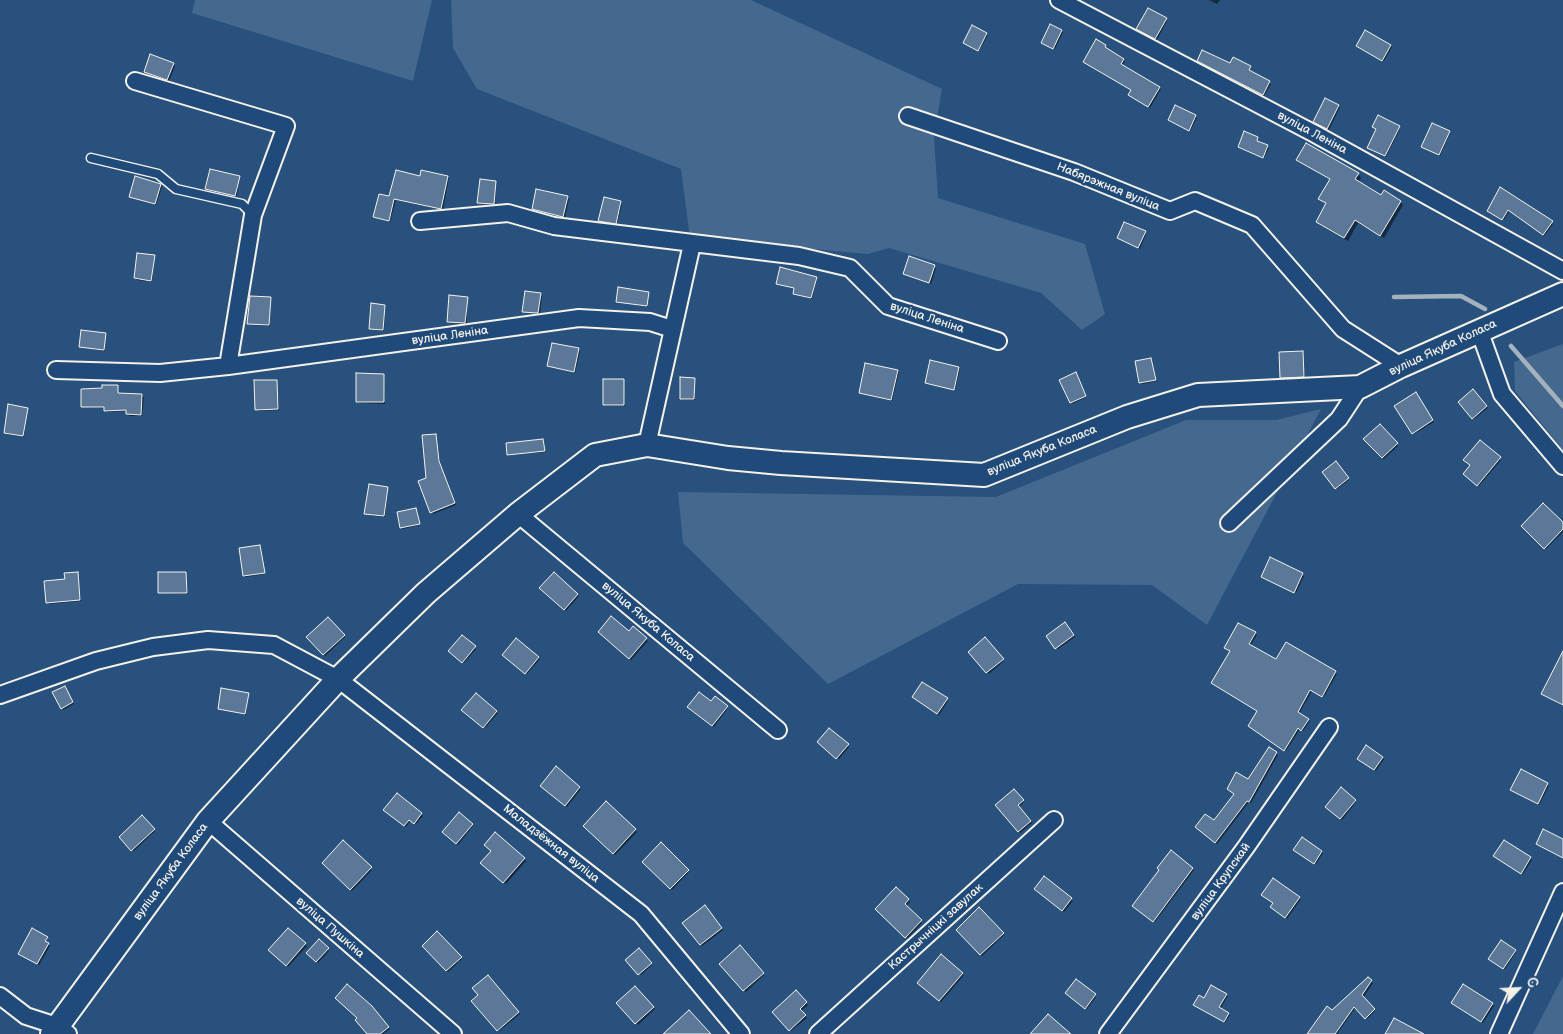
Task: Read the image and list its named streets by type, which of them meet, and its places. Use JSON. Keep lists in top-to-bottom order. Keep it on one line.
{"streets":{"street":["вуліца Леніна","Набярэжная вуліца","вуліца Якуба Коласа","Маладзёжная вуліца","вуліца Крупскай","Кастрычніцкі завулак","вуліца Пушкіна"]},"crossings":[["Набярэжная вуліца","вуліца Якуба Коласа"],["вуліца Якуба Коласа","Маладзёжная вуліца"],["вуліца Якуба Коласа","вуліца Пушкіна"]],"north":"top right"}
